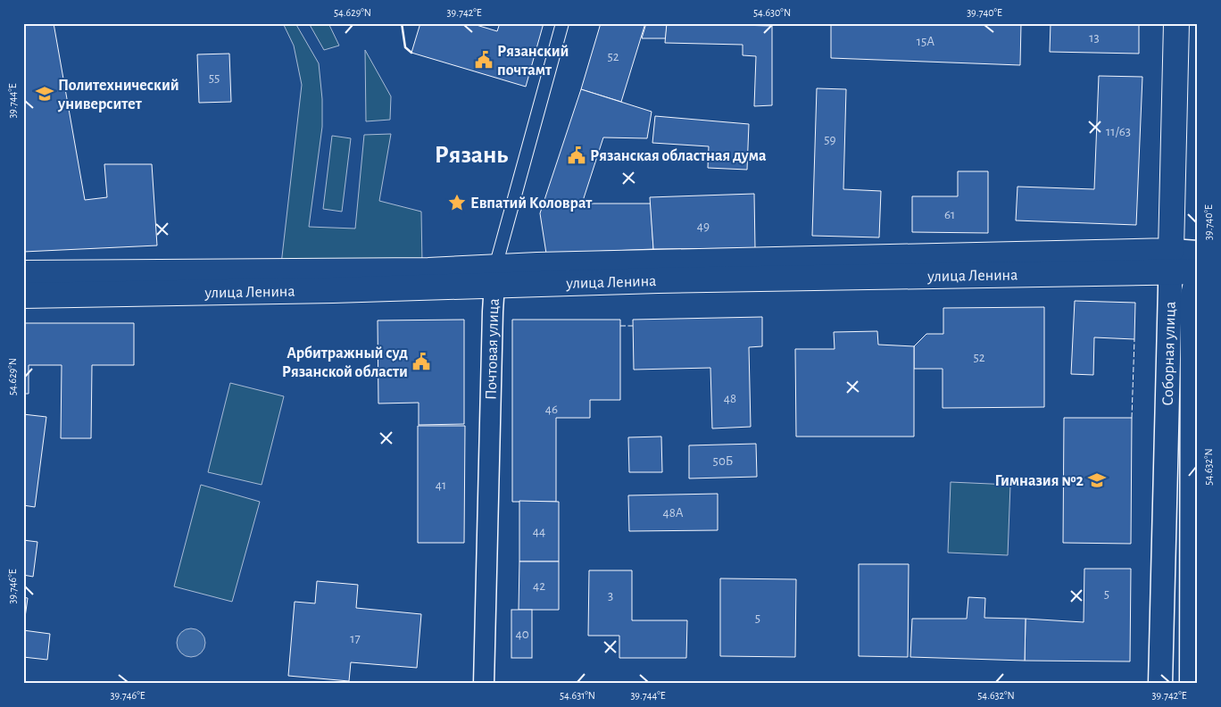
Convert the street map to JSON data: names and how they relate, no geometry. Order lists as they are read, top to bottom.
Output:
{
  "streets": {
    "main road": ["улица Ленина", "Соборная улица"],
    "street": ["Почтовая улица"]
  },
  "crossings": [
    ["улица Ленина", "Почтовая улица"],
    ["улица Ленина", "Соборная улица"]
  ],
  "districts": ["Рязань"],
  "places": {
    "public building": ["Рязанский почтамт", "Рязанская областная дума", "Арбитражный суд Рязанской области"],
    "school or university": ["Политехнический университет", "Гимназия №2"],
    "place": ["Евпатий Коловрат"]
  },
  "house_numbers": [
    "13",
    "15А",
    "52",
    "55",
    "11/63",
    "59",
    "61",
    "49",
    "52",
    "48",
    "46",
    "50Б",
    "41",
    "48А",
    "44",
    "42",
    "5",
    "3",
    "5",
    "40",
    "17"
  ],
  "coordinates": [
    "54.629°N",
    "39.742°E",
    "54.630°N",
    "39.740°E",
    "39.744°E",
    "54.632°N",
    "39.746°E",
    "54.631°N"
  ]
}
